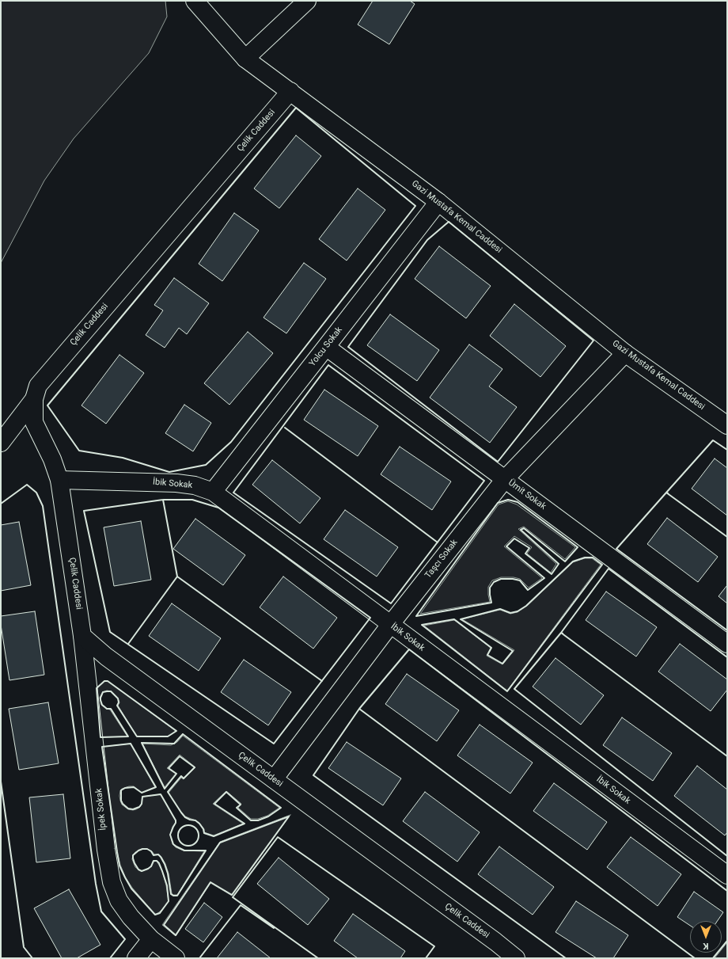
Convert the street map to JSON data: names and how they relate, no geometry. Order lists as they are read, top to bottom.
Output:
{
  "streets": {
    "street": [
      "Çelik Caddesi",
      "Gazi Mustafa Kemal Caddesi",
      "Yolcu Sokak",
      "İbik Sokak",
      "Ümit Sokak",
      "Taşcı Sokak",
      "İpek Sokak"
    ]
  },
  "crossings": [
    ["Çelik Caddesi", "Gazi Mustafa Kemal Caddesi"],
    ["Çelik Caddesi", "İbik Sokak"],
    ["Çelik Caddesi", "Taşcı Sokak"],
    ["Çelik Caddesi", "İpek Sokak"],
    ["Gazi Mustafa Kemal Caddesi", "Yolcu Sokak"],
    ["Gazi Mustafa Kemal Caddesi", "Taşcı Sokak"],
    ["Yolcu Sokak", "İbik Sokak"],
    ["Yolcu Sokak", "Ümit Sokak"],
    ["İbik Sokak", "Taşcı Sokak"],
    ["Ümit Sokak", "Taşcı Sokak"]
  ],
  "north": "bottom"
}
